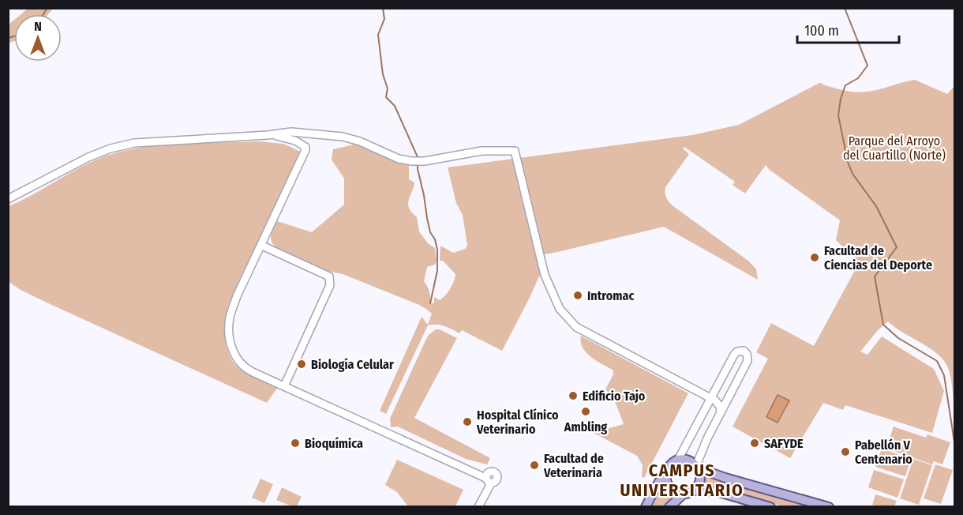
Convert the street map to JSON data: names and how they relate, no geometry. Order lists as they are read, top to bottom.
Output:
{
  "districts": ["CAMPUS UNIVERSITARIO"],
  "parks": ["Parque del Arroyo del Cuartillo (Norte)"],
  "places": [
    "Facultad de Ciencias del Deporte",
    "Intromac",
    "Biología Celular",
    "Edificio Tajo",
    "Ambling",
    "Hospital Clínico Veterinario",
    "Bioquímica",
    "SAFYDE",
    "Pabellón V Centenario",
    "Facultad de Veterinaria"
  ],
  "scale_bar": "100 m",
  "north": "top"
}
